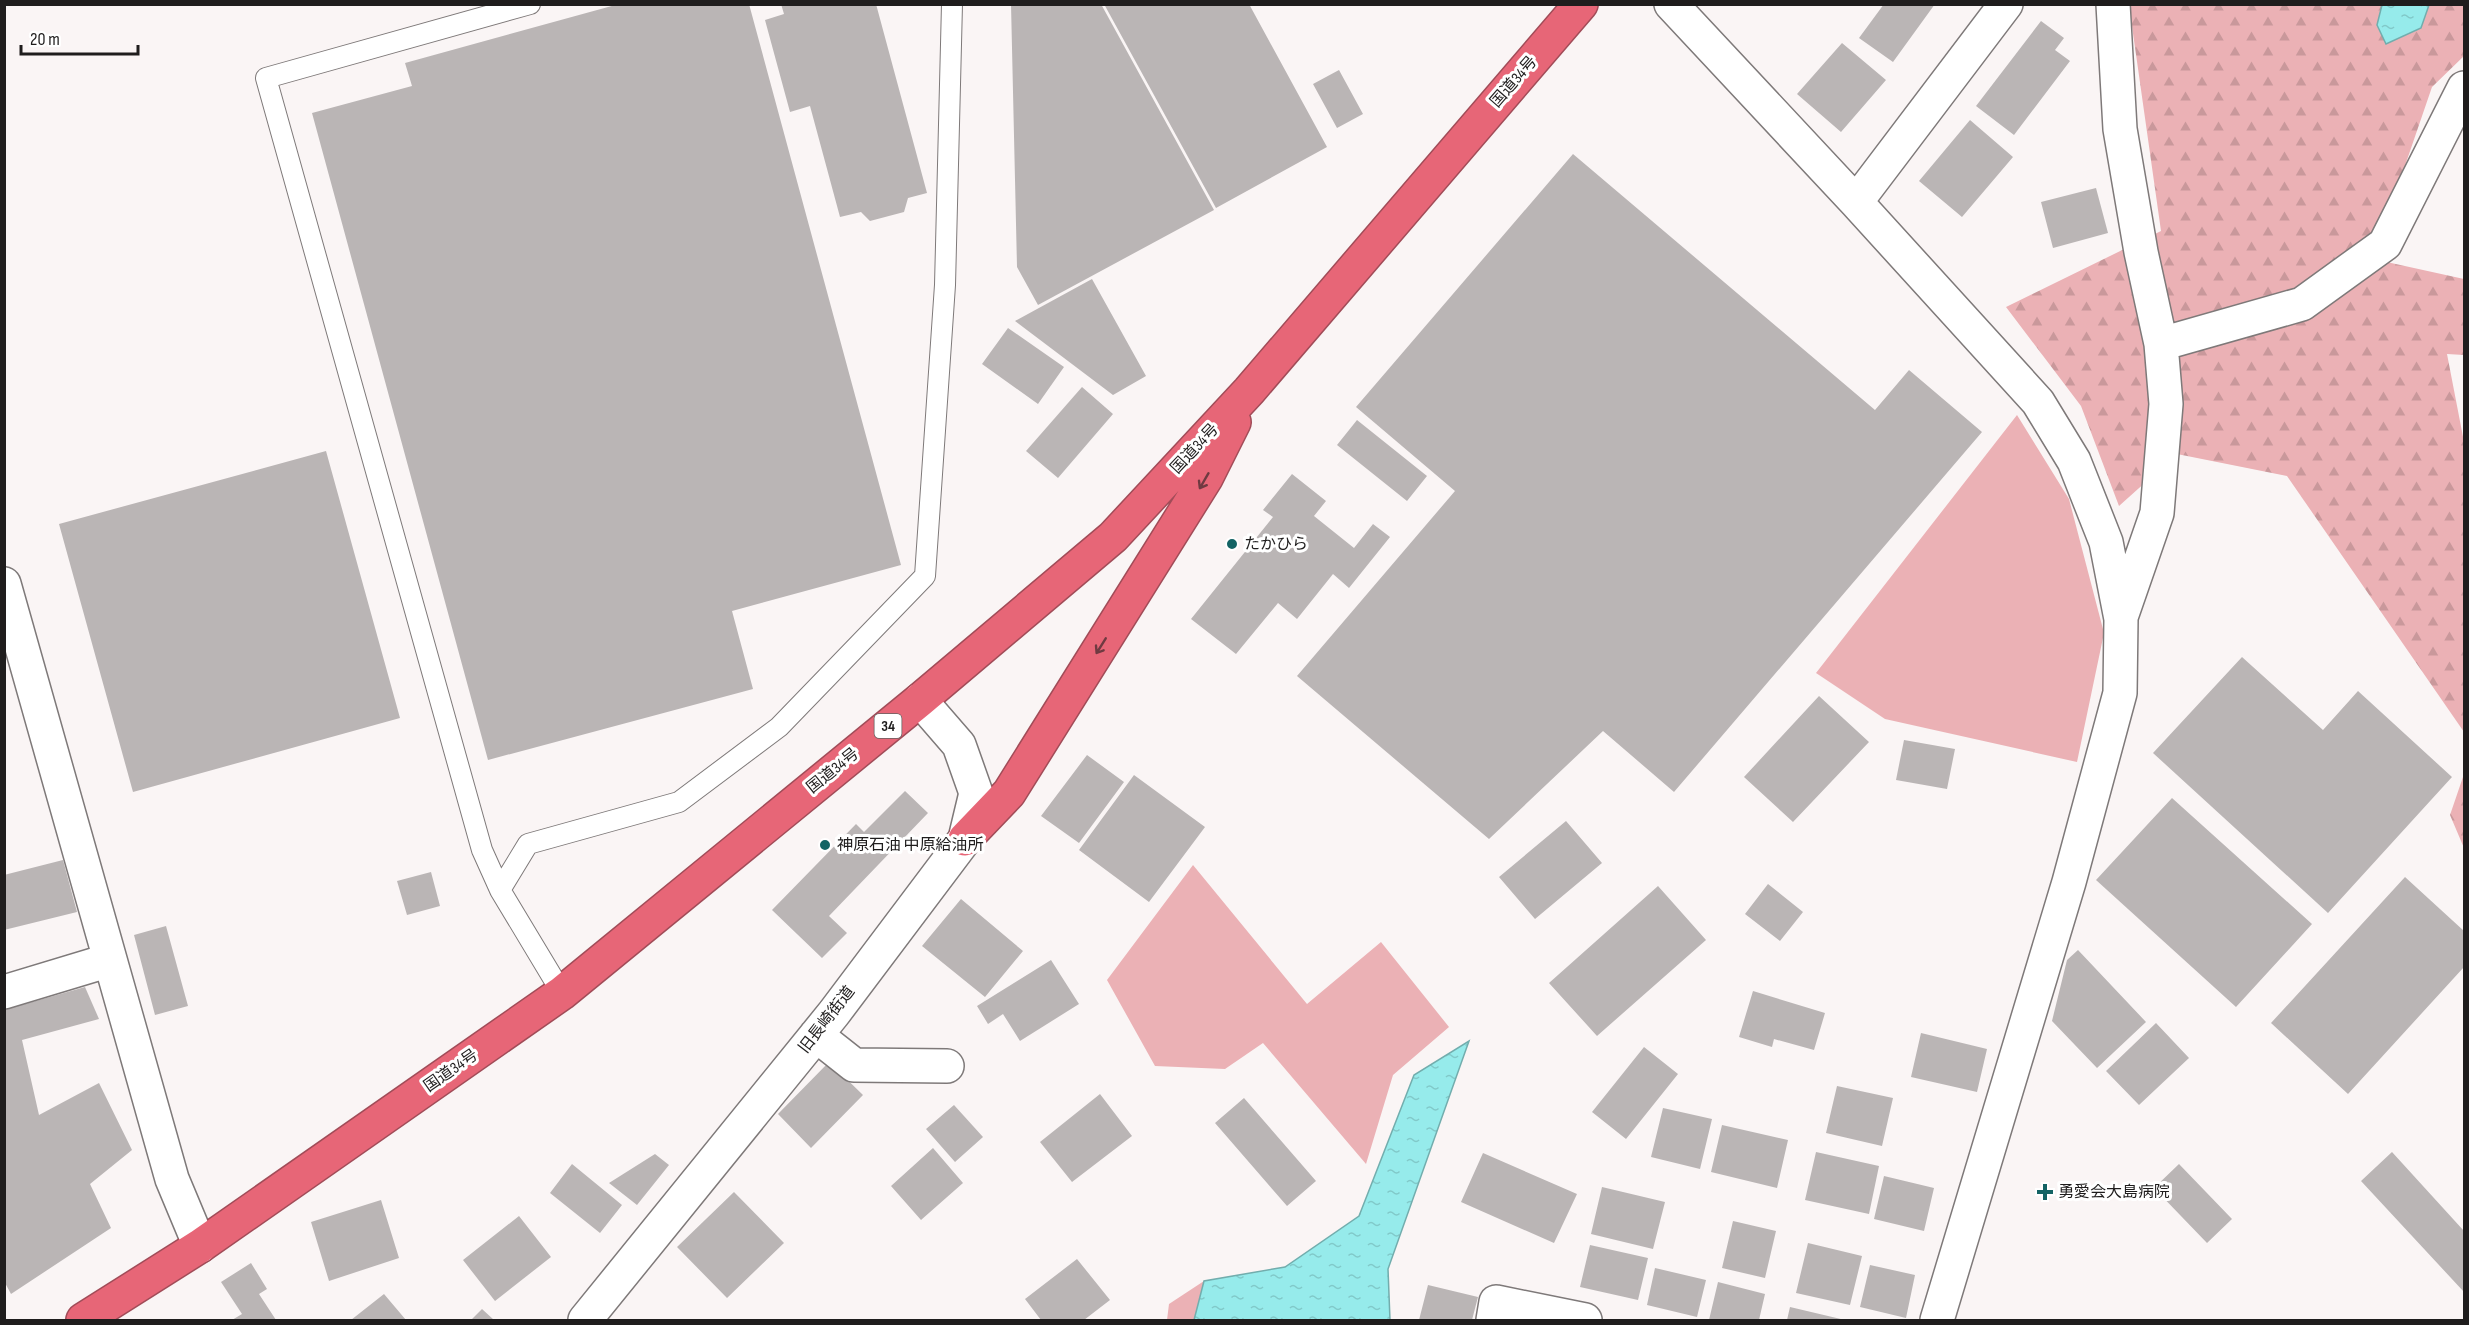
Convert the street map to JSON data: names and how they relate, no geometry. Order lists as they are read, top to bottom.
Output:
{
  "streets": {
    "highway": ["国道34号", "34"],
    "street": ["旧長崎街道"]
  },
  "crossings": [
    ["国道34号", "旧長崎街道"]
  ],
  "places": {
    "other": ["たかひら", "神原石油 中原給油所"],
    "health": ["勇愛会大島病院"]
  },
  "scale_bar": "20 m"
}
